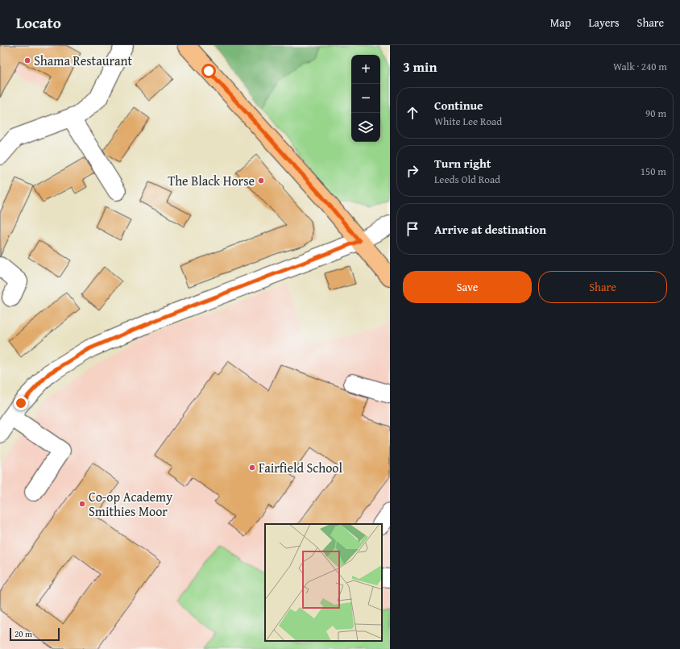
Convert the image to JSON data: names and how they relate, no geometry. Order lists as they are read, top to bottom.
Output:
{
  "places": [
    "Shama Restaurant",
    "The Black Horse",
    "Fairfield School",
    "Co-op Academy Smithies Moor"
  ],
  "scale_bar": "20 m",
  "page": {
    "header": "Locato",
    "nav": ["Map", "Layers", "Share"],
    "heading": ["3 min", "Walk · 240 m"],
    "map_buttons": ["+", "−"],
    "list": [
      ["Continue", "White Lee Road", "90 m"],
      ["Turn right", "Leeds Old Road", "150 m"],
      "Arrive at destination"
    ],
    "buttons": ["Save", "Share"],
    "scale": "20 m"
  }
}
